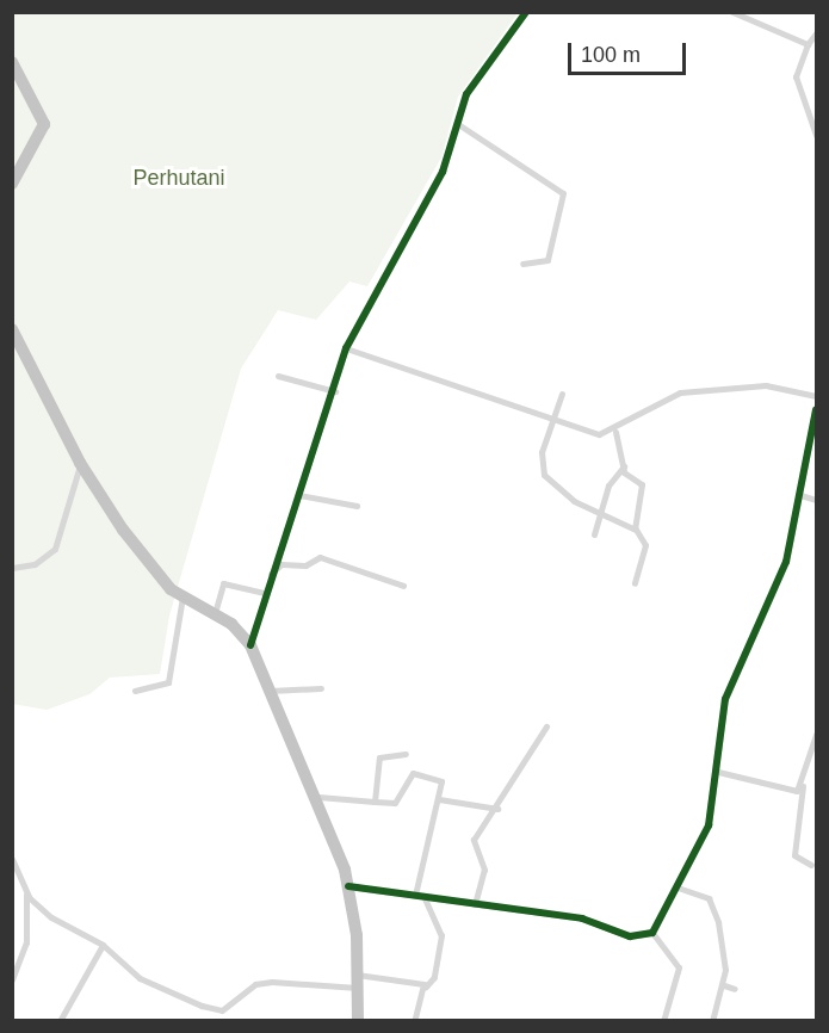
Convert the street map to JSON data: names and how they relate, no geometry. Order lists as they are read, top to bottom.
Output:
{
  "parks": ["Perhutani"],
  "scale_bar": "100 m"
}
